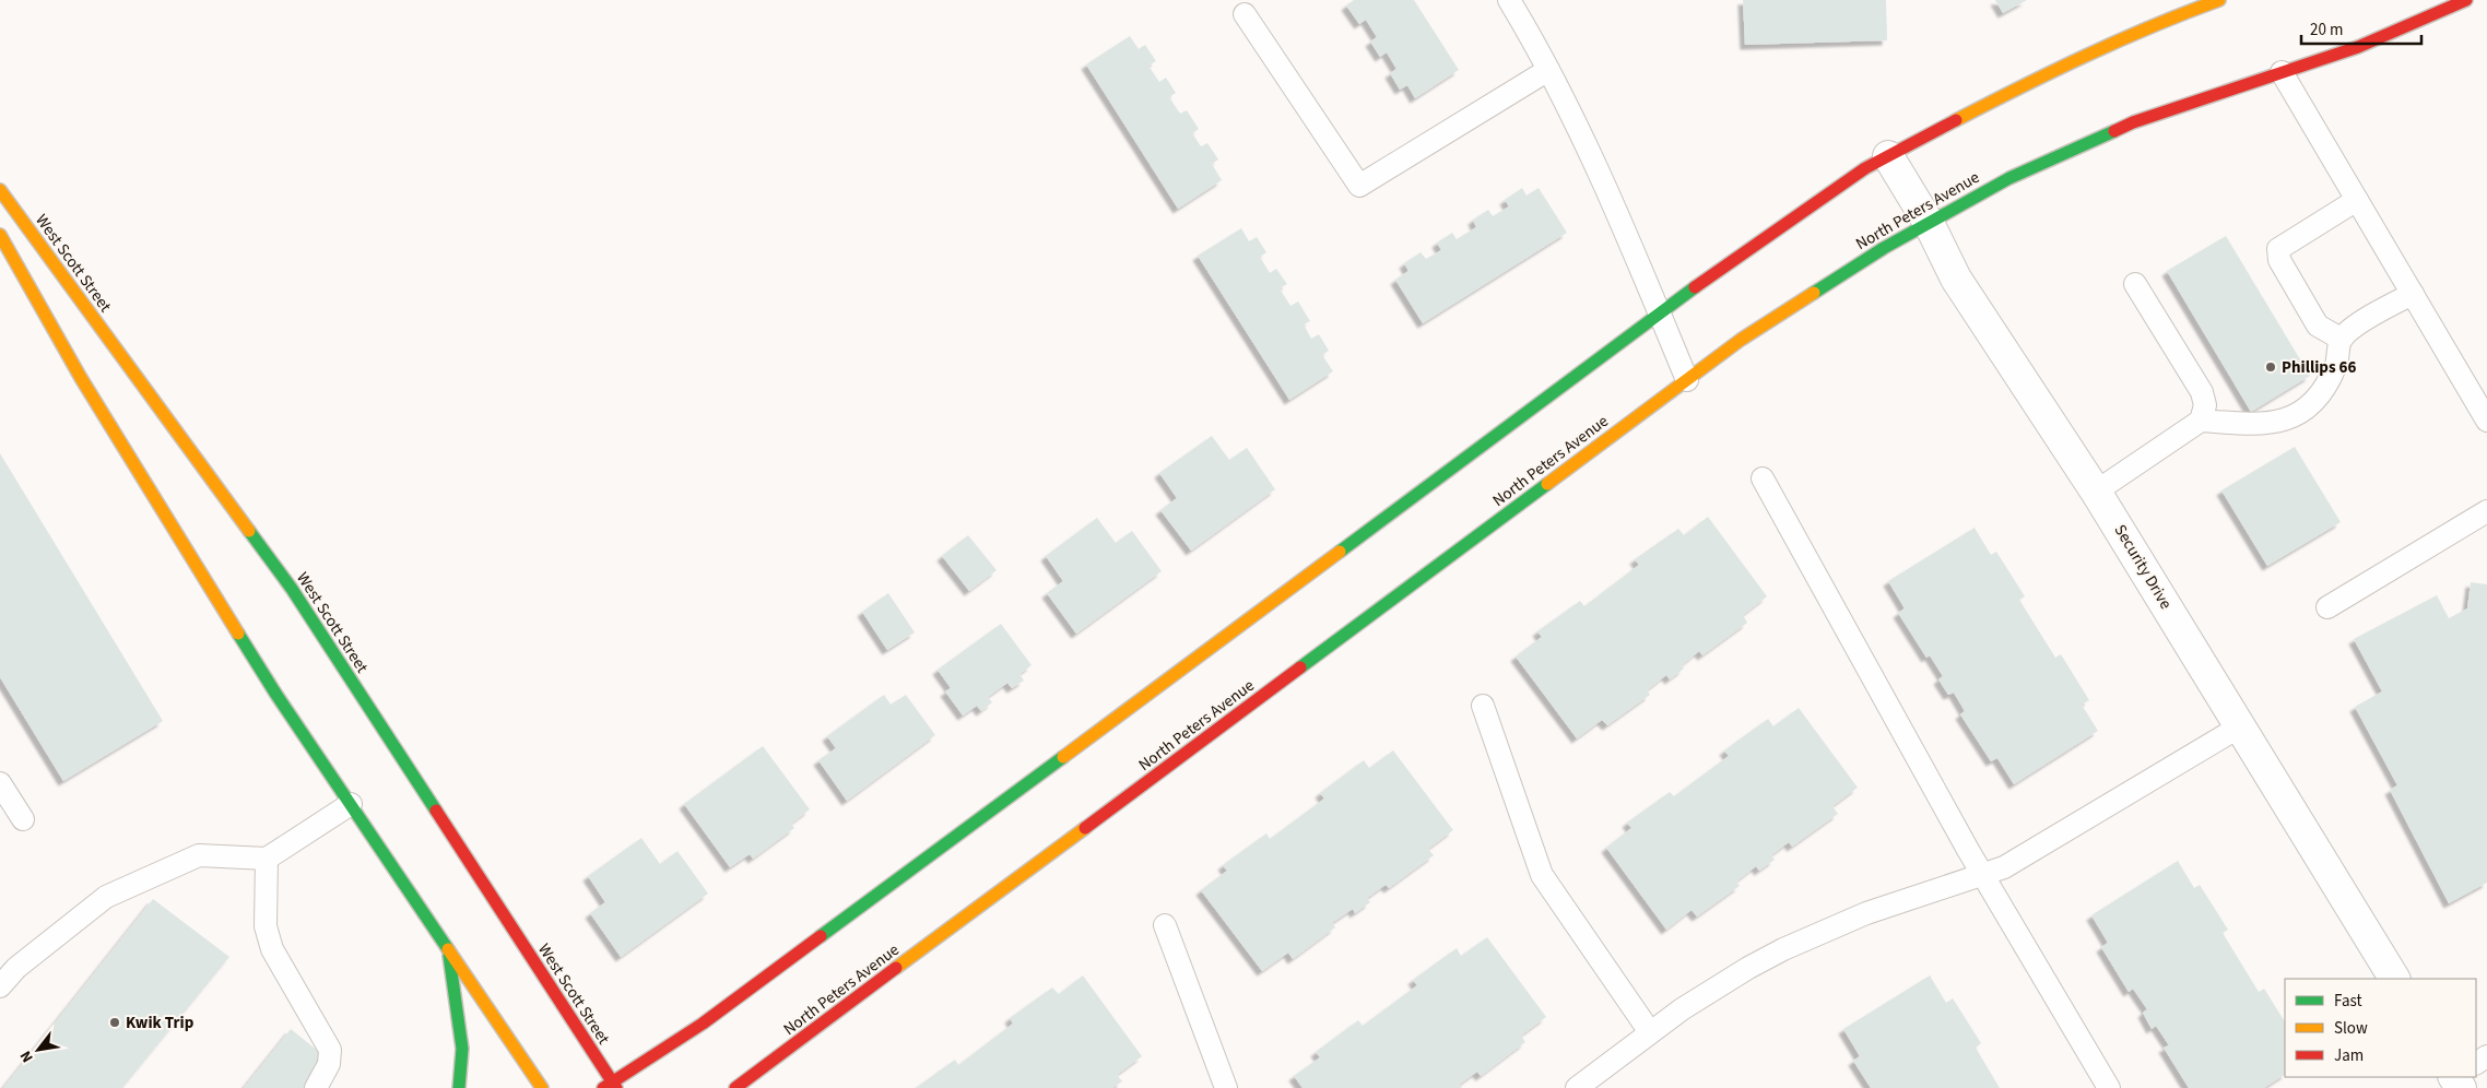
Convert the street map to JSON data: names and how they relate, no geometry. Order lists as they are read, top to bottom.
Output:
{
  "streets": {
    "main road": ["North Peters Avenue", "West Scott Street"],
    "street": ["Security Drive"]
  },
  "crossings": [
    ["North Peters Avenue", "Security Drive"]
  ],
  "places": ["Phillips 66", "Kwik Trip"],
  "legend": ["Fast", "Slow", "Jam"],
  "scale_bar": "20 m",
  "north": "bottom left"
}
